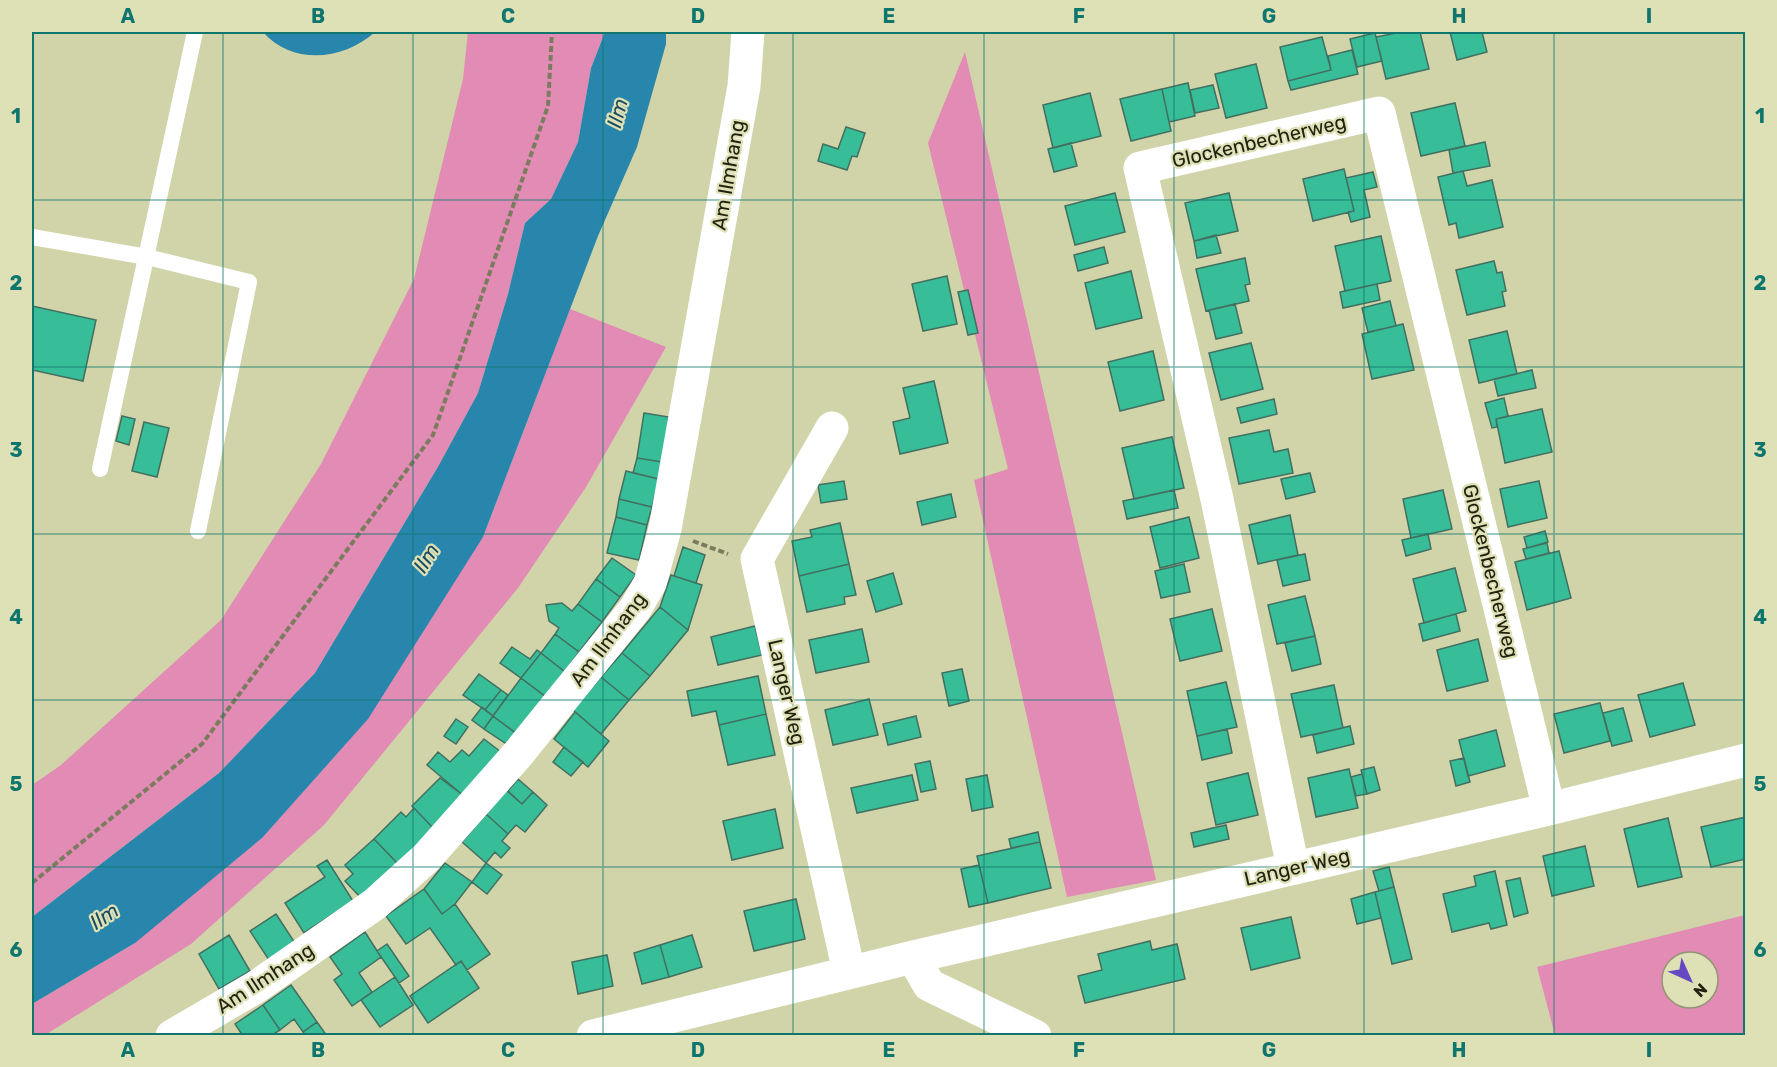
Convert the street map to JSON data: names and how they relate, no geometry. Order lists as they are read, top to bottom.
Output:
{
  "streets": {
    "street": ["Glockenbecherweg", "Am Ilmhang", "Langer Weg"]
  },
  "crossings": [
    ["Glockenbecherweg", "Langer Weg"]
  ],
  "water": ["Ilm"],
  "north": "bottom right",
  "grid": {
    "columns": [
      "A",
      "B",
      "C",
      "D",
      "E",
      "F",
      "G",
      "H",
      "I"
    ],
    "rows": [
      "1",
      "2",
      "3",
      "4",
      "5",
      "6"
    ]
  }
}
